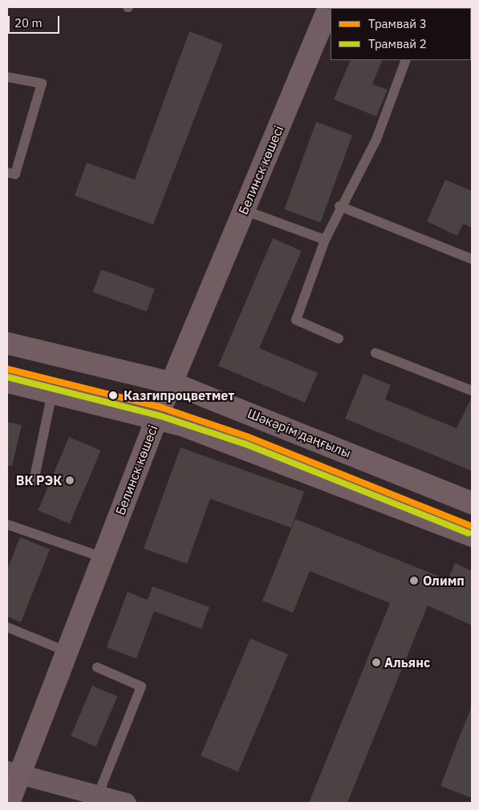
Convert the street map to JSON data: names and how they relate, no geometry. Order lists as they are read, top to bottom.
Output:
{
  "streets": {
    "main road": ["Белинск көшесі", "Шәкәрім даңғылы"]
  },
  "crossings": [
    ["Белинск көшесі", "Шәкәрім даңғылы"]
  ],
  "places": [
    "Казгипроцветмет",
    "ВК РЭК",
    "Олимп",
    "Альянс"
  ],
  "lines": ["tram line 3", "tram line 2"],
  "legend": ["Трамвай 3", "Трамвай 2"],
  "scale_bar": "20 m"
}
